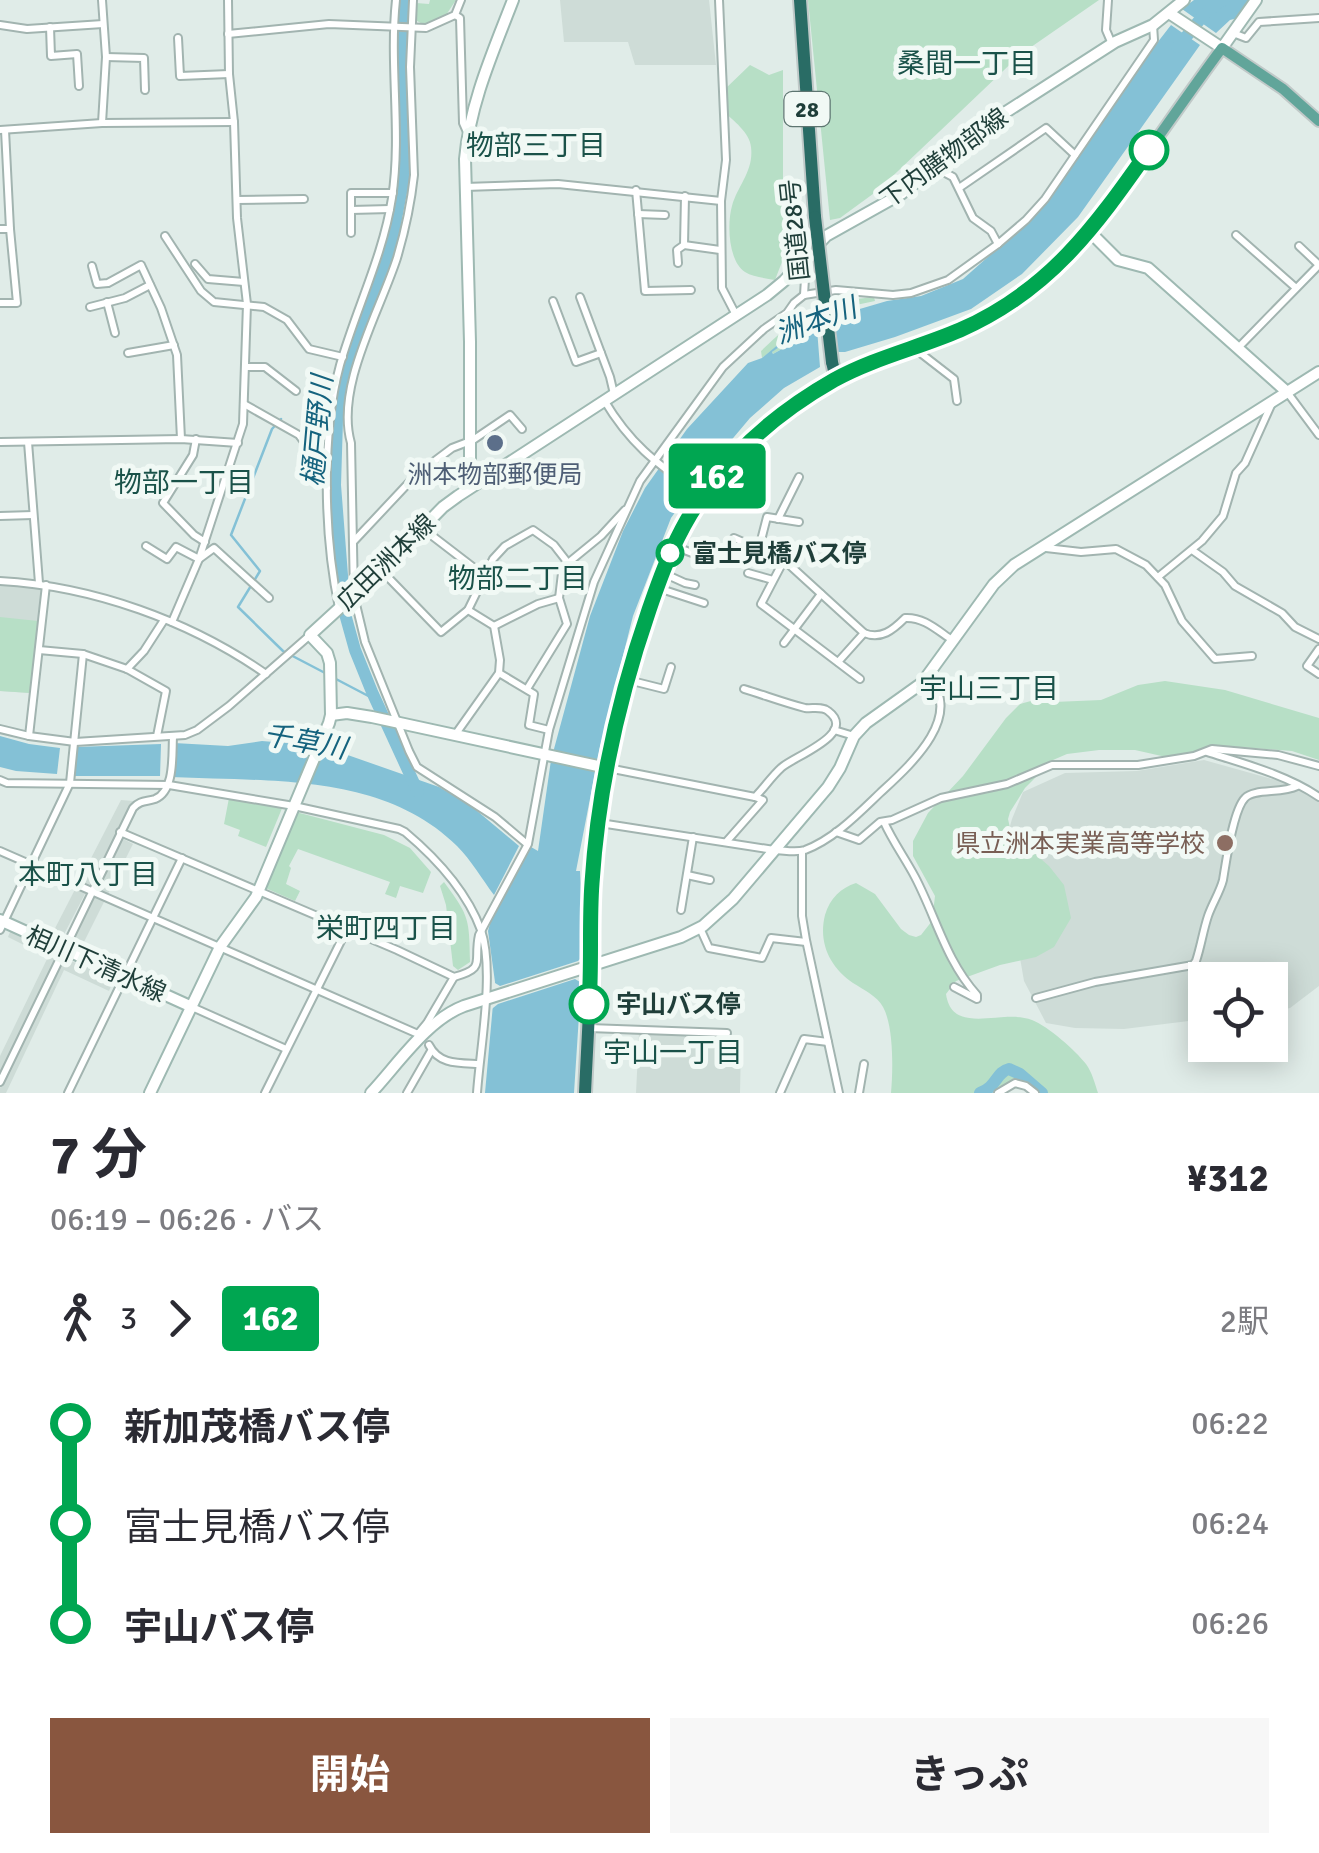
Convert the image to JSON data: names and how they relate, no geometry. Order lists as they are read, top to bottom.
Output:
{
  "streets": {
    "highway": ["28", "国道28号"],
    "main road": ["下内膳物部線", "広田洲本線", "相川下清水線"]
  },
  "crossings": [
    ["下内膳物部線", "広田洲本線"]
  ],
  "districts": [
    "桑間一丁目",
    "物部三丁目",
    "物部一丁目",
    "物部二丁目",
    "宇山三丁目",
    "本町八丁目",
    "栄町四丁目",
    "宇山一丁目"
  ],
  "water": ["洲本川", "樋戸野川", "千草川"],
  "places": [
    "洲本物部郵便局",
    "富士見橋バス停",
    "県立洲本実業高等学校",
    "宇山バス停"
  ],
  "lines": ["bus line 162"],
  "page": {
    "on_map": "162",
    "heading": ["7 分", "06:19 – 06:26 · バス", "¥312"],
    "legs": ["3", "162", "2駅"],
    "list": [
      {
        "name": "新加茂橋バス停",
        "value": "06:22"
      },
      {
        "name": "富士見橋バス停",
        "value": "06:24"
      },
      {
        "name": "宇山バス停",
        "value": "06:26"
      }
    ],
    "buttons": ["開始", "きっぷ"]
  }
}
